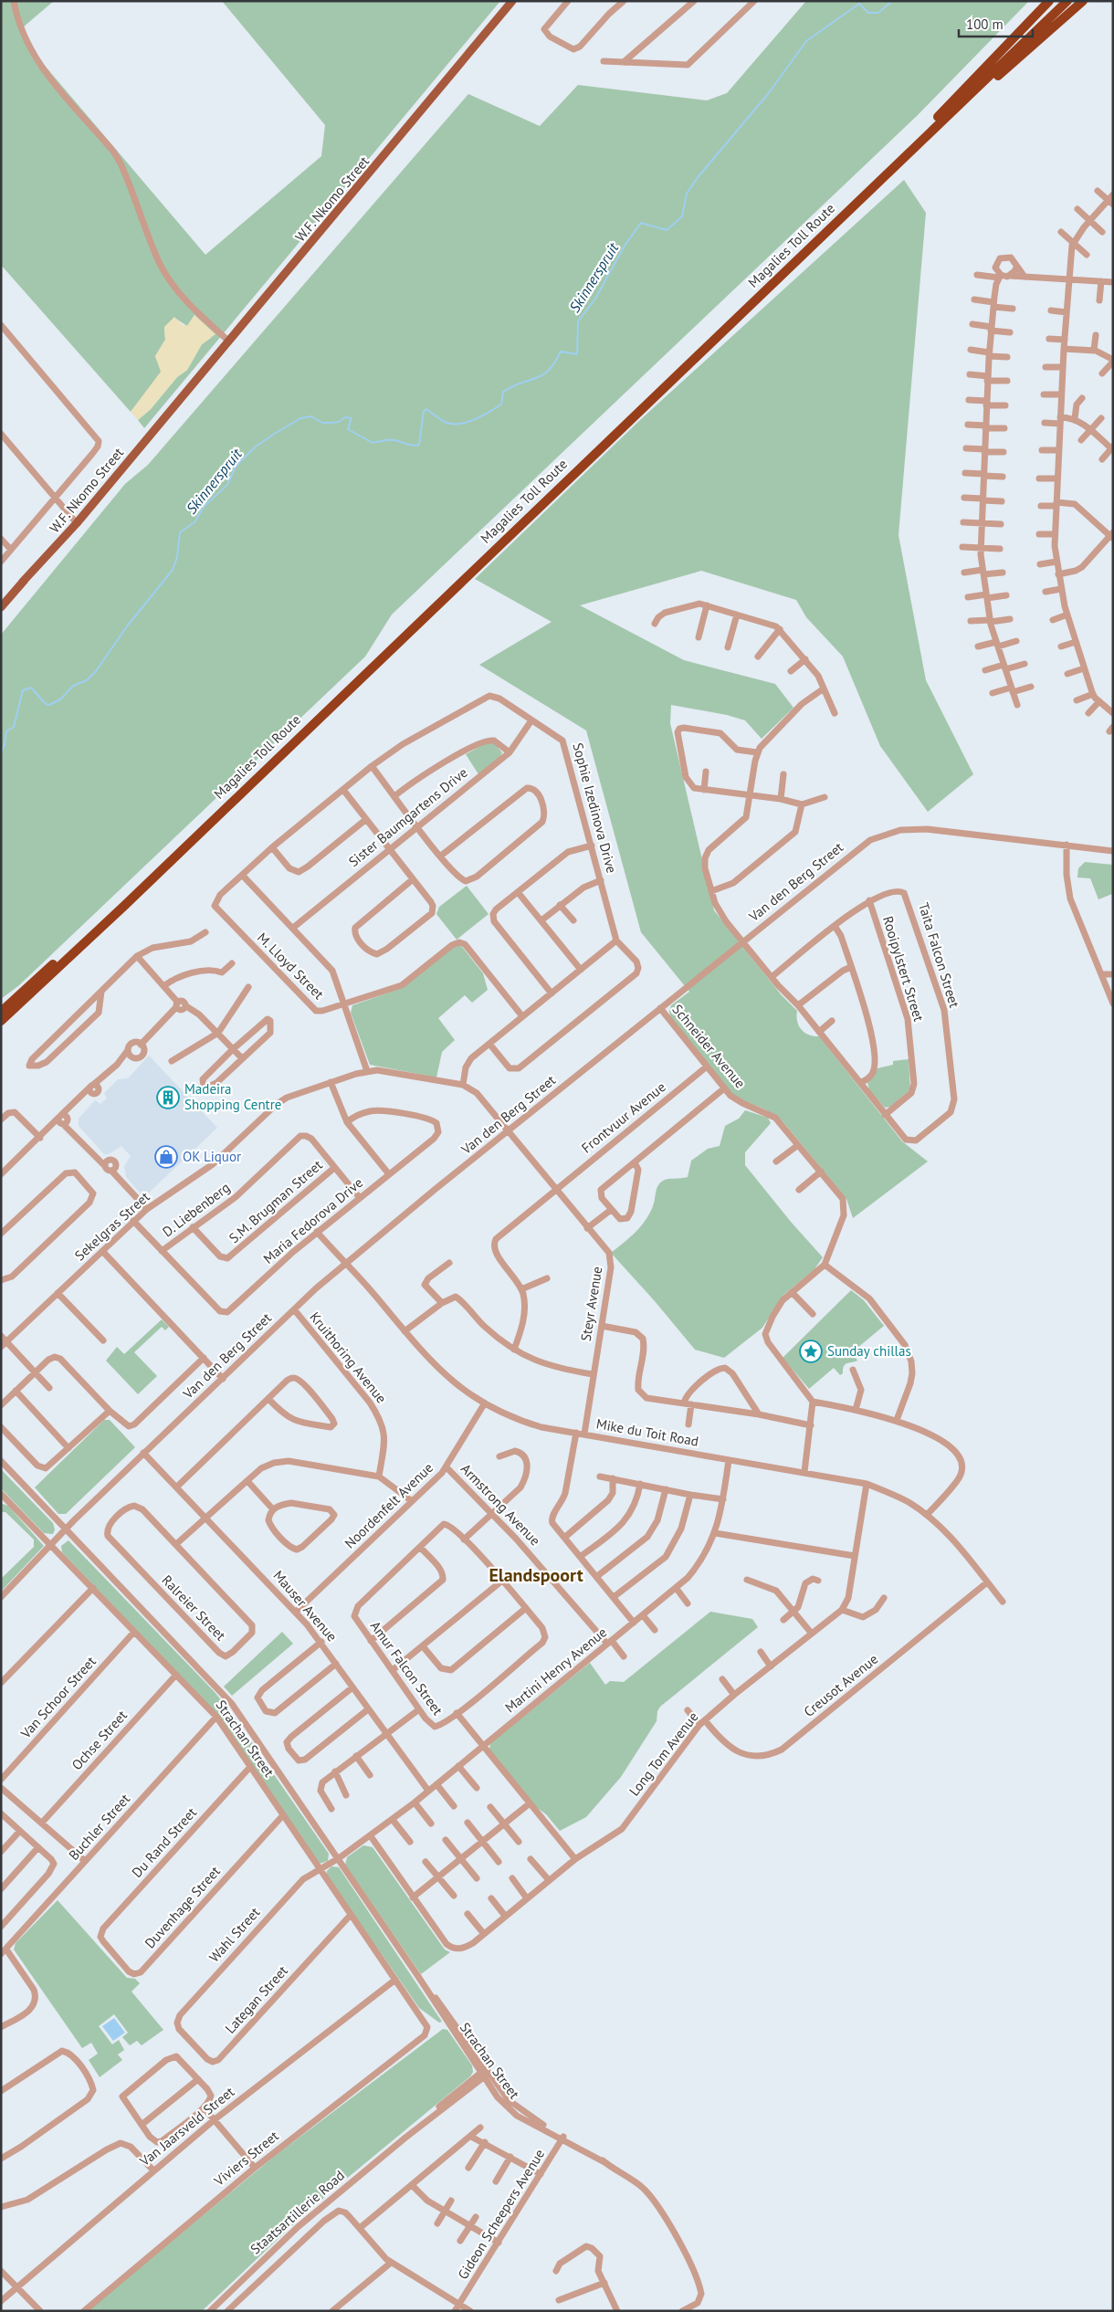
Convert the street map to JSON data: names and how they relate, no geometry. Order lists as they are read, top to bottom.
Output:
{
  "streets": {
    "highway": ["Magalies Toll Route"],
    "main road": ["W.F. Nkomo Street"],
    "street": [
      "Sophie Izedinova Drive",
      "Sister Baumgartens Drive",
      "Van den Berg Street",
      "Taita Falcon Street",
      "M. Lloyd Street",
      "Rooipylstert Street",
      "Schneider Avenue",
      "Frontvuur Avenue",
      "S.M. Brugman Street",
      "D. Liebenberg",
      "Maria Fedorova Drive",
      "Sekelgras Street",
      "Steyr Avenue",
      "Kruithoring Avenue",
      "Mike du Toit Road",
      "Armstrong Avenue",
      "Noordenfelt Avenue",
      "Mauser Avenue",
      "Ralreier Street",
      "Amur Falcon Street",
      "Martini Henry Avenue",
      "Creusot Avenue",
      "Van Schoor Street",
      "Strachan Street",
      "Ochse Street",
      "Long Tom Avenue",
      "Buchler Street",
      "Du Rand Street",
      "Duvenhage Street",
      "Wahl Street",
      "Lategan Street",
      "Van Jaarsveld Street",
      "Viviers Street",
      "Staatsartillerie Road",
      "Gideon Scheepers Avenue"
    ]
  },
  "crossings": [
    ["Sophie Izedinova Drive", "Sister Baumgartens Drive"],
    ["Sophie Izedinova Drive", "M. Lloyd Street"],
    ["Van den Berg Street", "Taita Falcon Street"],
    ["Van den Berg Street", "Schneider Avenue"],
    ["Van den Berg Street", "Sekelgras Street"],
    ["Van den Berg Street", "Steyr Avenue"],
    ["Van den Berg Street", "Kruithoring Avenue"],
    ["Van den Berg Street", "Mike du Toit Road"],
    ["Van den Berg Street", "Mauser Avenue"],
    ["Van den Berg Street", "Strachan Street"],
    ["Taita Falcon Street", "Rooipylstert Street"],
    ["Schneider Avenue", "Frontvuur Avenue"],
    ["Frontvuur Avenue", "Steyr Avenue"],
    ["S.M. Brugman Street", "D. Liebenberg"],
    ["D. Liebenberg", "Maria Fedorova Drive"],
    ["Maria Fedorova Drive", "Sekelgras Street"],
    ["Maria Fedorova Drive", "Mike du Toit Road"],
    ["Sekelgras Street", "Steyr Avenue"],
    ["Steyr Avenue", "Mike du Toit Road"],
    ["Mike du Toit Road", "Noordenfelt Avenue"],
    ["Mike du Toit Road", "Martini Henry Avenue"],
    ["Mike du Toit Road", "Creusot Avenue"],
    ["Armstrong Avenue", "Noordenfelt Avenue"],
    ["Armstrong Avenue", "Martini Henry Avenue"],
    ["Noordenfelt Avenue", "Mauser Avenue"],
    ["Mauser Avenue", "Martini Henry Avenue"],
    ["Martini Henry Avenue", "Strachan Street"],
    ["Martini Henry Avenue", "Wahl Street"],
    ["Creusot Avenue", "Long Tom Avenue"],
    ["Van Schoor Street", "Strachan Street"],
    ["Strachan Street", "Ochse Street"],
    ["Strachan Street", "Buchler Street"],
    ["Strachan Street", "Du Rand Street"],
    ["Strachan Street", "Duvenhage Street"],
    ["Strachan Street", "Wahl Street"],
    ["Strachan Street", "Lategan Street"],
    ["Strachan Street", "Van Jaarsveld Street"],
    ["Strachan Street", "Viviers Street"],
    ["Strachan Street", "Staatsartillerie Road"],
    ["Strachan Street", "Gideon Scheepers Avenue"],
    ["Du Rand Street", "Duvenhage Street"],
    ["Wahl Street", "Lategan Street"]
  ],
  "districts": ["Elandspoort"],
  "water": ["Skinnerspruit"],
  "places": {
    "building": ["Madeira Shopping Centre"],
    "shop": ["OK Liquor"],
    "place": ["Sunday chillas"]
  },
  "scale_bar": "100 m"
}
